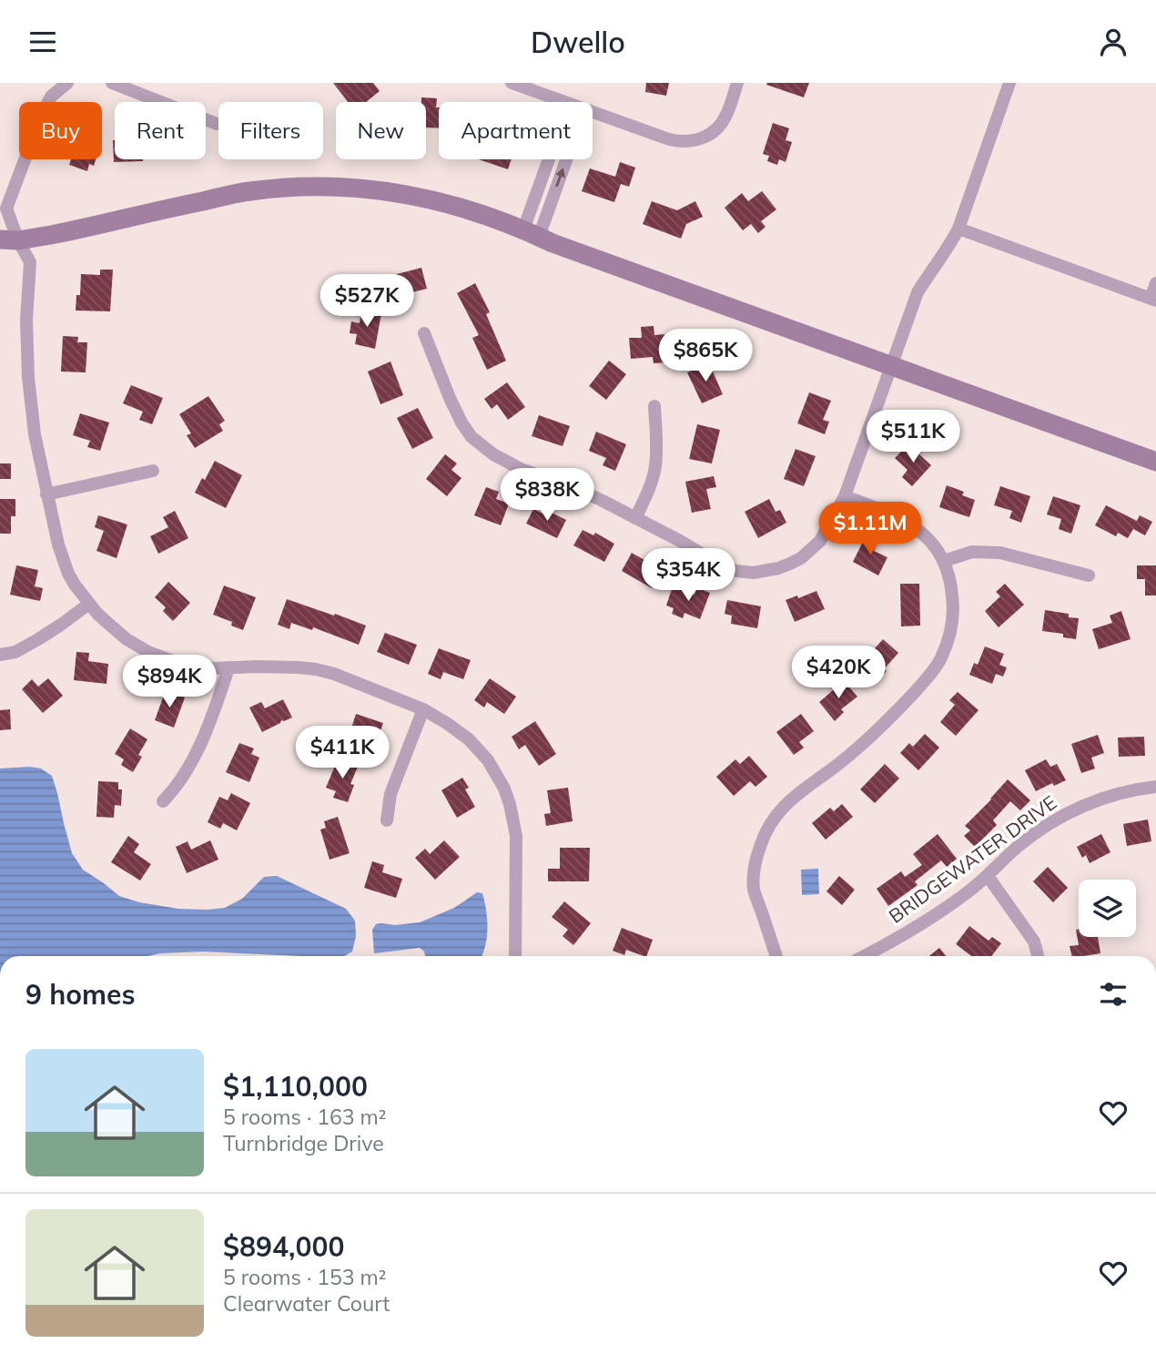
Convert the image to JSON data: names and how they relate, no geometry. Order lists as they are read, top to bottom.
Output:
{
  "streets": {
    "street": ["BRIDGEWATER DRIVE"]
  },
  "page": {
    "header": "Dwello",
    "chip": [
      "Buy",
      "Rent",
      "Filters",
      "New",
      "Apartment"
    ],
    "price": [
      "$527K",
      "$865K",
      "$511K",
      "$838K",
      "$1.11M",
      "$354K",
      "$420K",
      "$894K",
      "$411K"
    ],
    "heading": "9 homes",
    "list": [
      {
        "name": "$1,110,000",
        "note": "5 rooms · 163 m² · Turnbridge Drive"
      },
      {
        "name": "$894,000",
        "note": "5 rooms · 153 m² · Clearwater Court"
      }
    ]
  }
}
